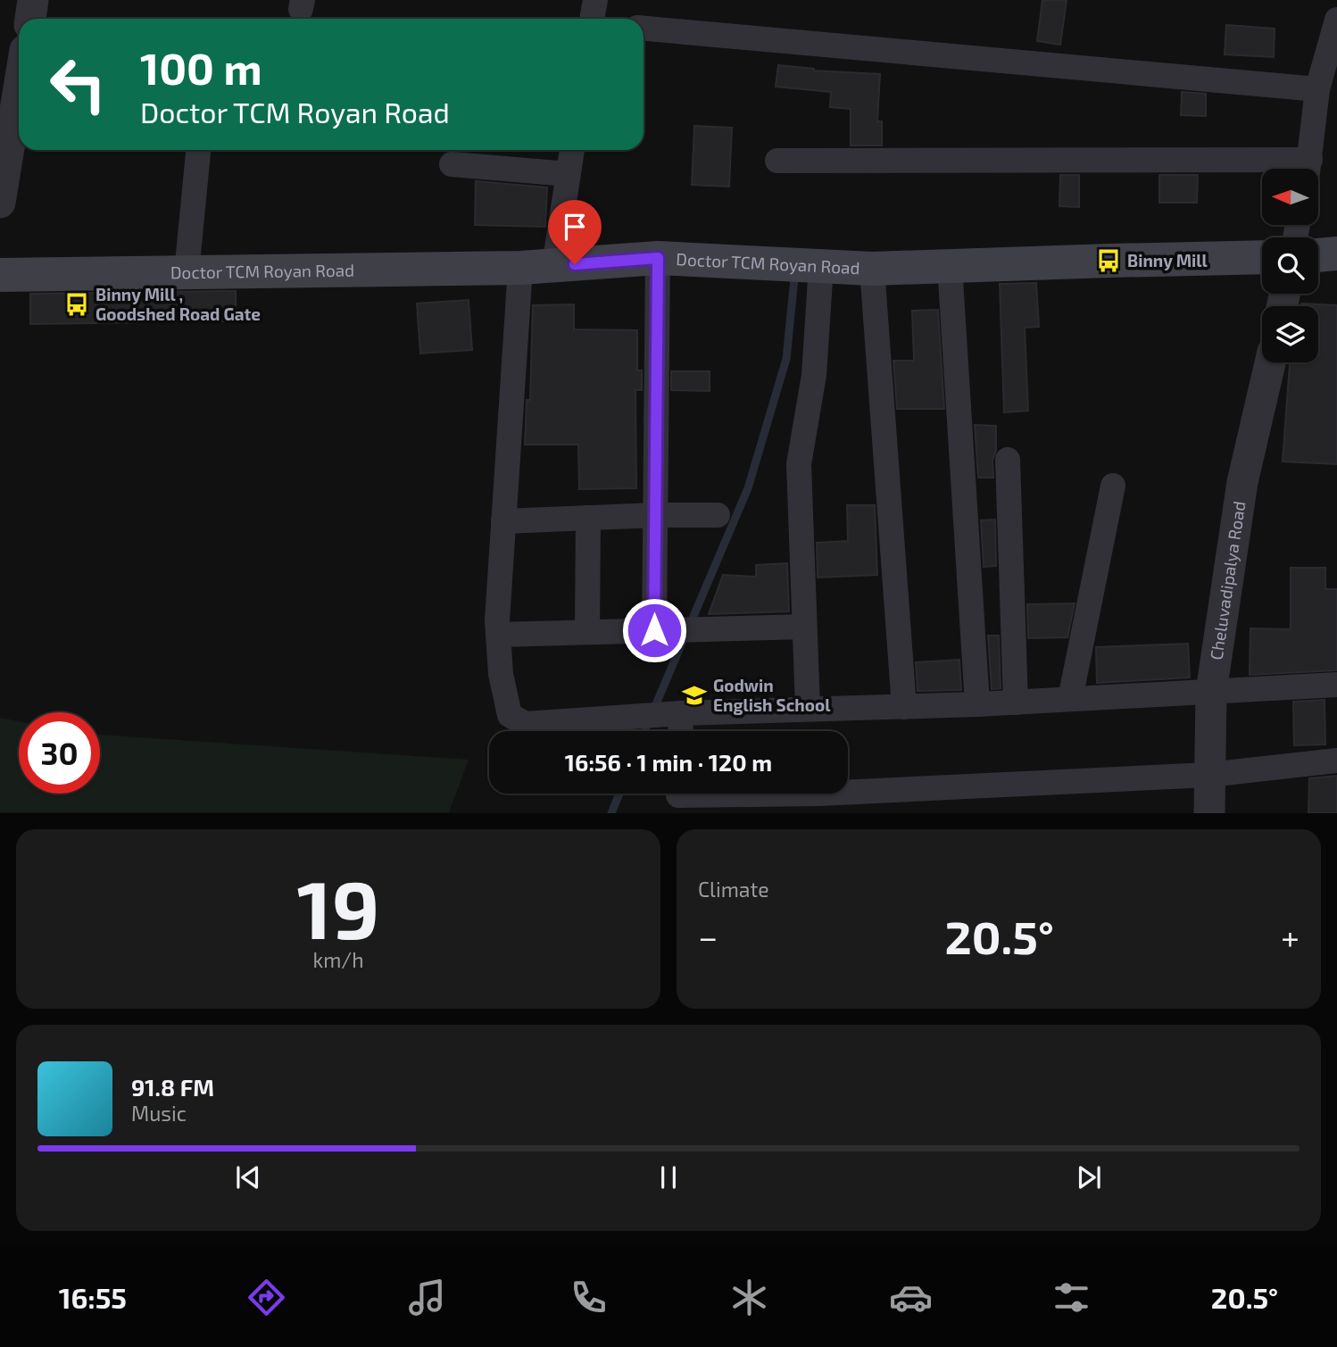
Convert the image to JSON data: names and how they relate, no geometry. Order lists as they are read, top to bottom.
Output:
{
  "streets": {
    "main road": ["Doctor TCM Royan Road"],
    "street": ["Cheluvadipalya Road"]
  },
  "places": {
    "bus stop": ["Binny Mill", "Binny Mill , Goodshed Road Gate"],
    "school or university": ["Godwin English School"]
  },
  "north": "left",
  "page": {
    "turn": ["100 m", "Doctor TCM Royan Road"],
    "limit": "30",
    "trip": "16:56 · 1 min · 120 m",
    "tile": [
      ["19", "km/h"],
      "Climate"
    ],
    "heat": ["−", "20.5°", "+"],
    "song": ["91.8 FM", "Music"],
    "tabs": ["16:55", "20.5°"]
  }
}
